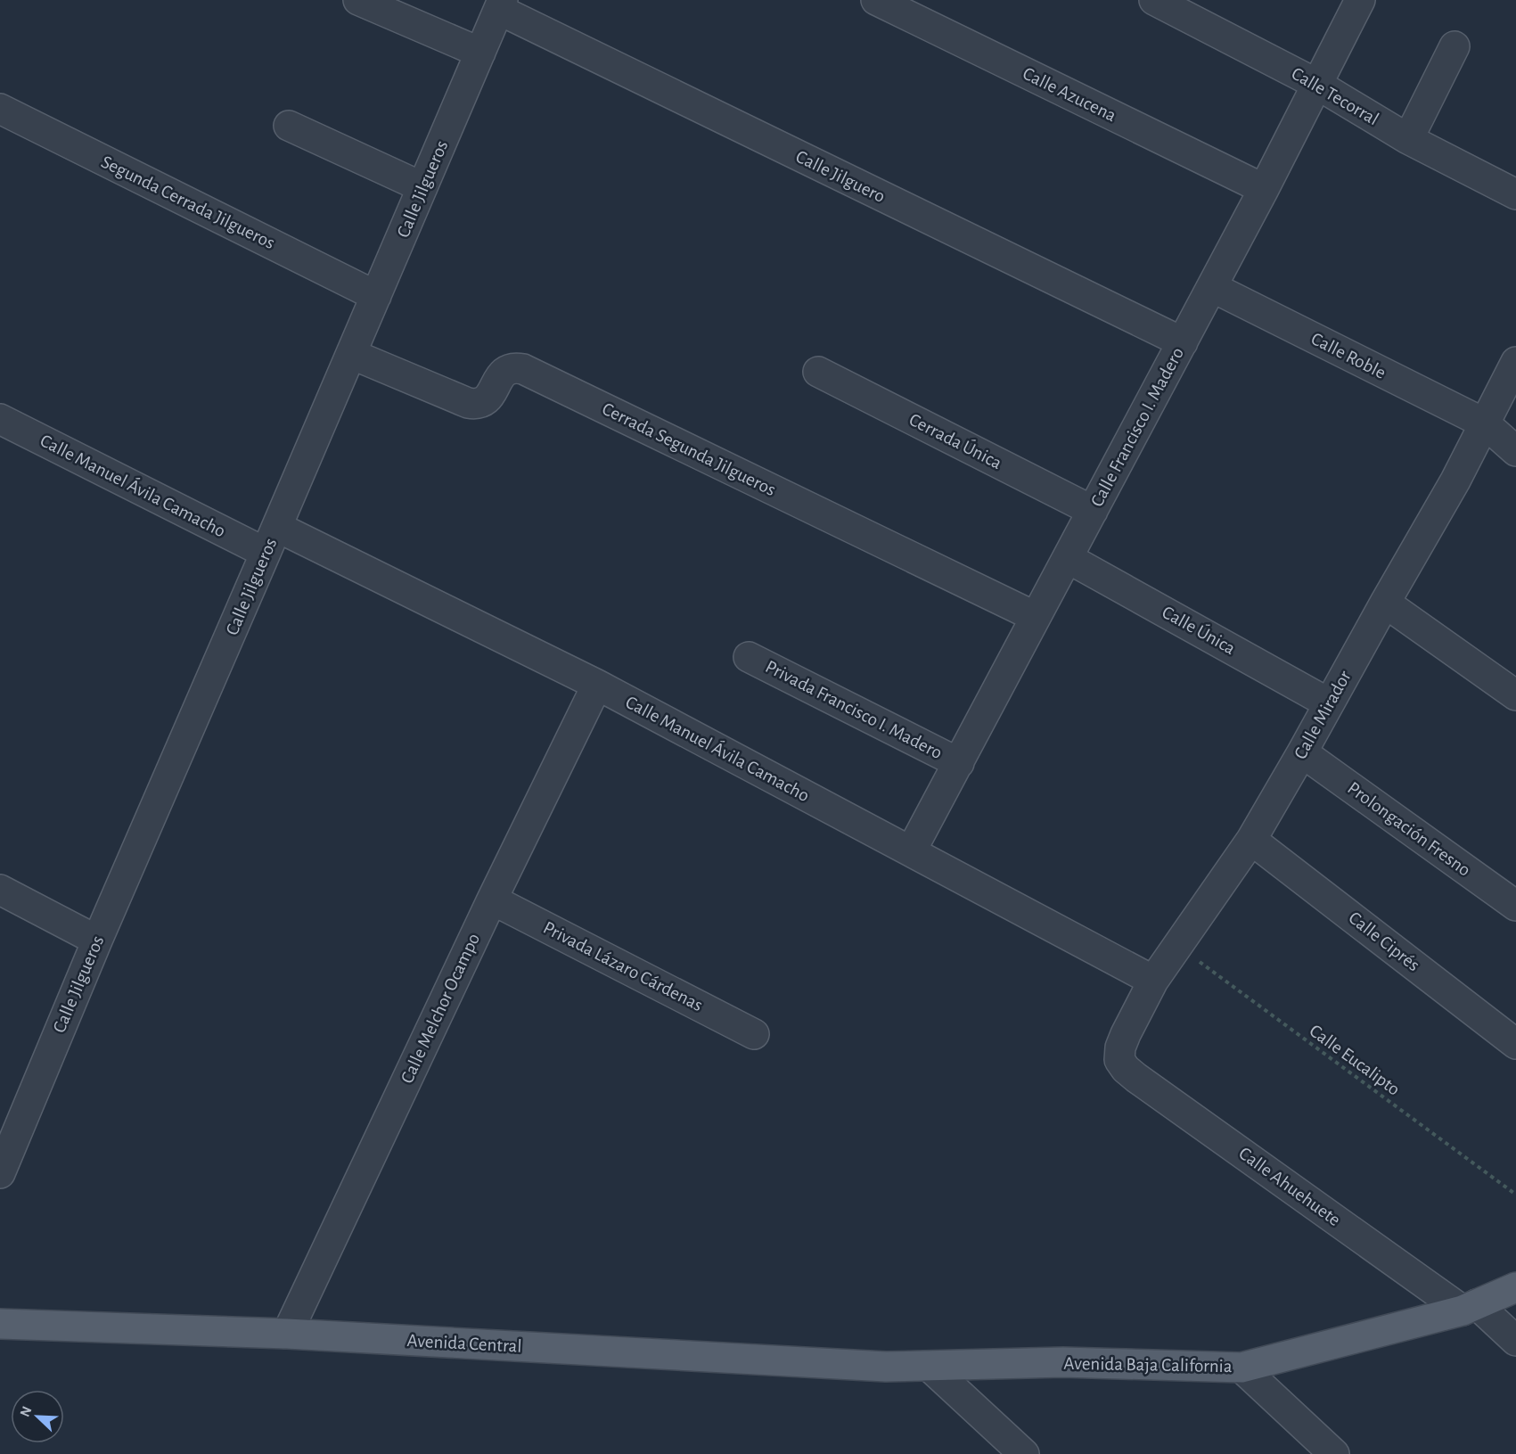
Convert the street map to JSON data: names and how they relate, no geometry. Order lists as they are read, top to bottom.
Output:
{
  "streets": {
    "main road": ["Avenida Central", "Avenida Baja California"],
    "street": [
      "Calle Azucena",
      "Calle Tecorral",
      "Calle Jilguero",
      "Calle Jilgueros",
      "Segunda Cerrada Jilgueros",
      "Calle Roble",
      "Calle Francisco I. Madero",
      "Cerrada Única",
      "Cerrada Segunda Jilgueros",
      "Calle Manuel Ávila Camacho",
      "Calle Única",
      "Privada Francisco I. Madero",
      "Calle Mirador",
      "Prolongación Fresno",
      "Calle Ciprés",
      "Privada Lázaro Cárdenas",
      "Calle Melchor Ocampo",
      "Calle Ahuehuete"
    ],
    "path": ["Calle Eucalipto"]
  },
  "crossings": [
    ["Calle Azucena", "Calle Francisco I. Madero"],
    ["Calle Tecorral", "Calle Francisco I. Madero"],
    ["Calle Jilguero", "Calle Jilgueros"],
    ["Calle Jilguero", "Calle Francisco I. Madero"],
    ["Calle Jilgueros", "Segunda Cerrada Jilgueros"],
    ["Calle Jilgueros", "Cerrada Segunda Jilgueros"],
    ["Calle Jilgueros", "Calle Manuel Ávila Camacho"],
    ["Calle Roble", "Calle Francisco I. Madero"],
    ["Calle Roble", "Calle Mirador"],
    ["Calle Francisco I. Madero", "Cerrada Única"],
    ["Calle Francisco I. Madero", "Cerrada Segunda Jilgueros"],
    ["Calle Francisco I. Madero", "Calle Manuel Ávila Camacho"],
    ["Calle Francisco I. Madero", "Calle Única"],
    ["Calle Francisco I. Madero", "Privada Francisco I. Madero"],
    ["Calle Manuel Ávila Camacho", "Calle Mirador"],
    ["Calle Manuel Ávila Camacho", "Calle Melchor Ocampo"],
    ["Calle Única", "Calle Mirador"],
    ["Calle Mirador", "Prolongación Fresno"],
    ["Calle Mirador", "Calle Ciprés"],
    ["Calle Mirador", "Calle Eucalipto"],
    ["Calle Mirador", "Calle Ahuehuete"],
    ["Privada Lázaro Cárdenas", "Calle Melchor Ocampo"],
    ["Calle Melchor Ocampo", "Avenida Central"],
    ["Calle Ahuehuete", "Avenida Baja California"],
    ["Avenida Central", "Avenida Baja California"]
  ],
  "north": "top left"
}
